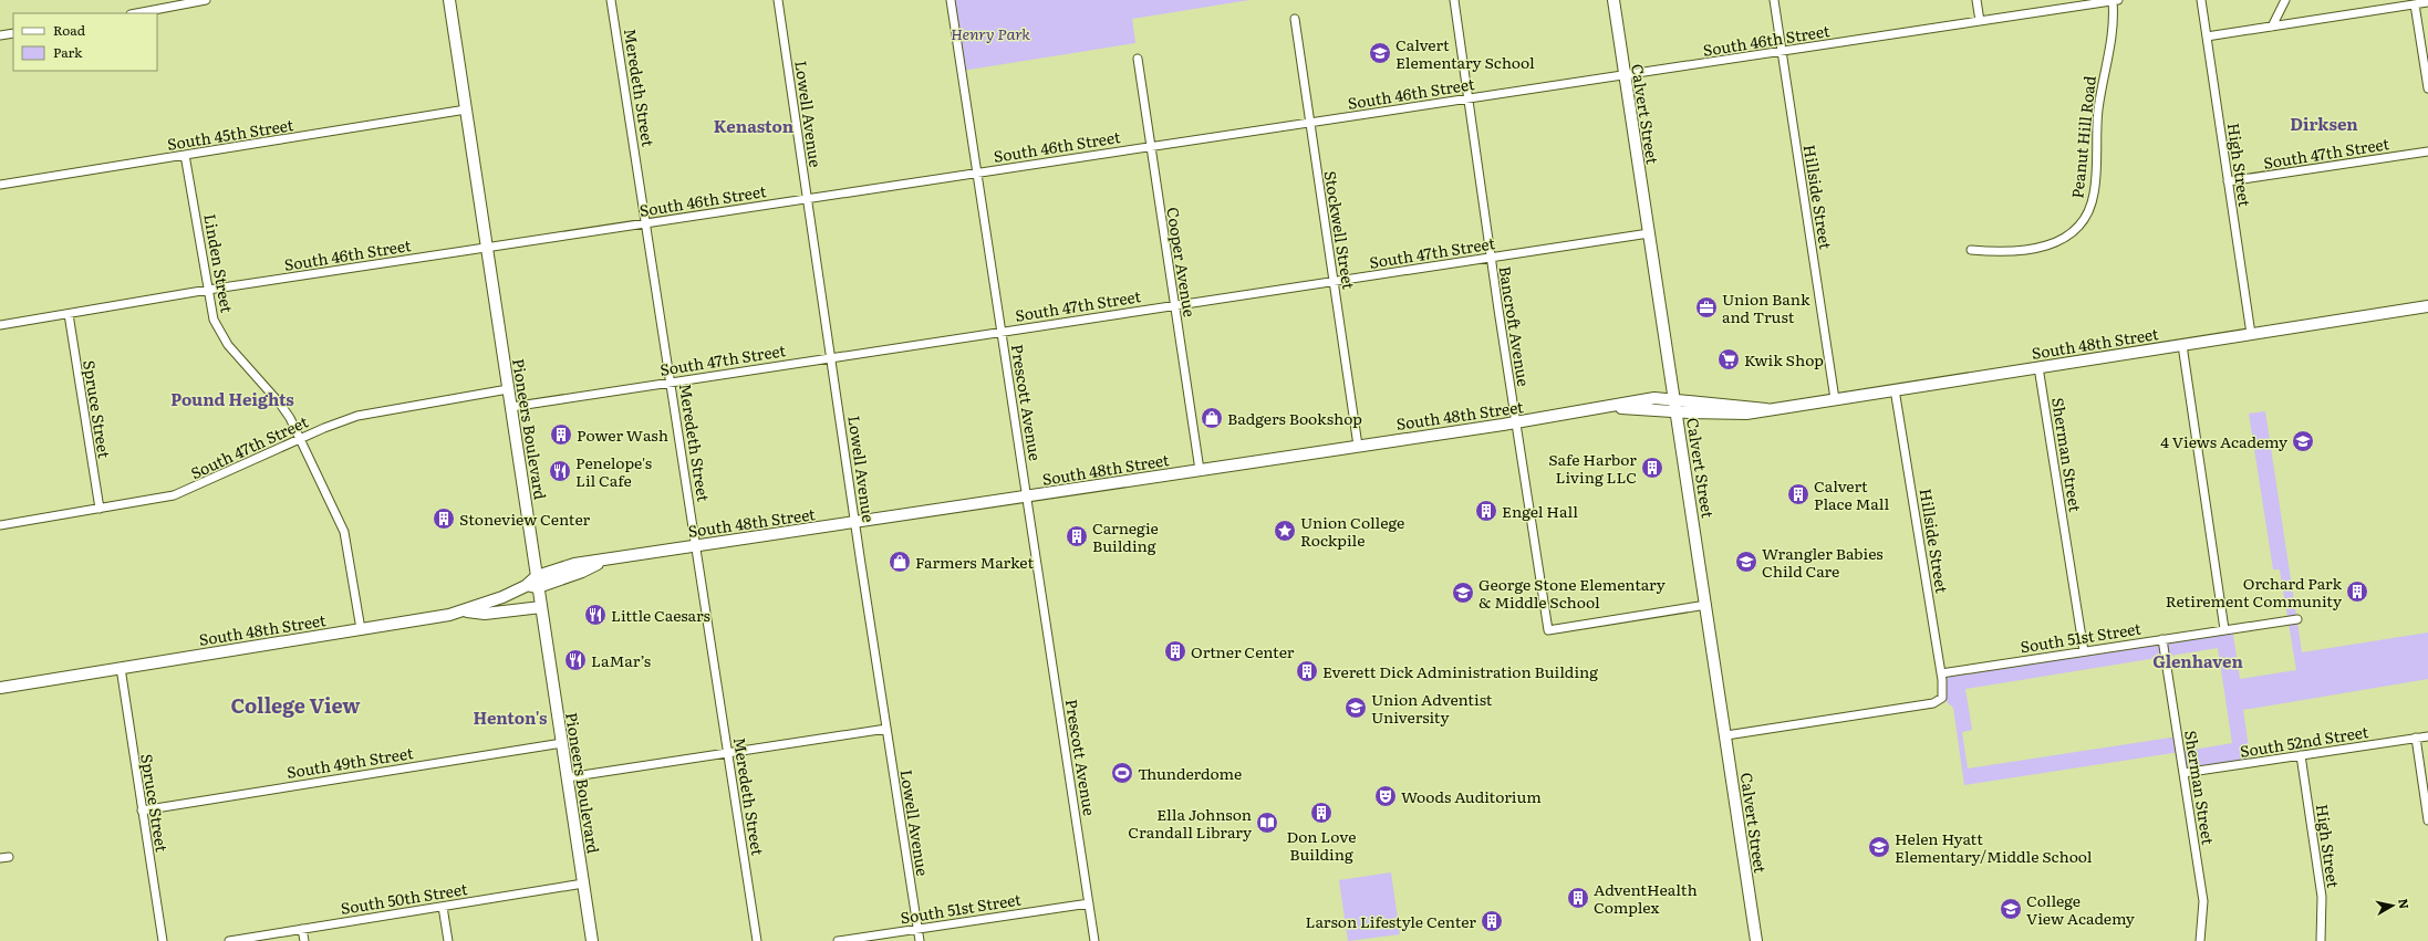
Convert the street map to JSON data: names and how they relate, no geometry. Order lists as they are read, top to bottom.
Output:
{
  "streets": {
    "main road": ["Calvert Street", "South 48th Street", "Pioneers Boulevard"],
    "street": [
      "South 46th Street",
      "Meredeth Street",
      "Lowell Avenue",
      "South 45th Street",
      "Peanut Hill Road",
      "South 47th Street",
      "High Street",
      "Hillside Street",
      "Stockwell Street",
      "Cooper Avenue",
      "Linden Street",
      "Bancroft Avenue",
      "Prescott Avenue",
      "Spruce Street",
      "Sherman Street",
      "South 51st Street",
      "South 52nd Street",
      "South 49th Street",
      "South 50th Street"
    ]
  },
  "crossings": [
    ["South 46th Street", "Meredeth Street"],
    ["South 46th Street", "Lowell Avenue"],
    ["South 46th Street", "Calvert Street"],
    ["South 46th Street", "Peanut Hill Road"],
    ["South 46th Street", "Hillside Street"],
    ["South 46th Street", "Stockwell Street"],
    ["South 46th Street", "Cooper Avenue"],
    ["South 46th Street", "Linden Street"],
    ["South 46th Street", "Bancroft Avenue"],
    ["South 46th Street", "Prescott Avenue"],
    ["South 46th Street", "Spruce Street"],
    ["South 46th Street", "Pioneers Boulevard"],
    ["Meredeth Street", "South 47th Street"],
    ["Meredeth Street", "South 48th Street"],
    ["Lowell Avenue", "South 47th Street"],
    ["Lowell Avenue", "South 48th Street"],
    ["Lowell Avenue", "South 51st Street"],
    ["Calvert Street", "South 47th Street"],
    ["Calvert Street", "Hillside Street"],
    ["Calvert Street", "Bancroft Avenue"],
    ["Calvert Street", "South 48th Street"],
    ["South 45th Street", "Linden Street"],
    ["South 45th Street", "Pioneers Boulevard"],
    ["South 47th Street", "High Street"],
    ["South 47th Street", "Stockwell Street"],
    ["South 47th Street", "Cooper Avenue"],
    ["South 47th Street", "Linden Street"],
    ["South 47th Street", "Bancroft Avenue"],
    ["South 47th Street", "Prescott Avenue"],
    ["South 47th Street", "Spruce Street"],
    ["South 47th Street", "Pioneers Boulevard"],
    ["High Street", "South 48th Street"],
    ["High Street", "South 52nd Street"],
    ["Hillside Street", "South 48th Street"],
    ["Hillside Street", "South 51st Street"],
    ["Stockwell Street", "South 48th Street"],
    ["Cooper Avenue", "South 48th Street"],
    ["Linden Street", "South 48th Street"],
    ["Bancroft Avenue", "South 48th Street"],
    ["South 48th Street", "Prescott Avenue"],
    ["South 48th Street", "Spruce Street"],
    ["South 48th Street", "Pioneers Boulevard"],
    ["South 48th Street", "Sherman Street"],
    ["Prescott Avenue", "South 51st Street"],
    ["Spruce Street", "South 49th Street"],
    ["Pioneers Boulevard", "South 49th Street"],
    ["Pioneers Boulevard", "South 50th Street"],
    ["Sherman Street", "South 51st Street"],
    ["Sherman Street", "South 52nd Street"]
  ],
  "districts": [
    "Dirksen",
    "Kenaston",
    "Pound Heights",
    "Glenhaven",
    "College View",
    "Henton's"
  ],
  "parks": ["Henry Park"],
  "places": {
    "school or university": [
      "Calvert Elementary School",
      "4 Views Academy",
      "Wrangler Babies Child Care",
      "George Stone Elementary & Middle School",
      "Union Adventist University",
      "Helen Hyatt Elementary/Middle School",
      "College View Academy"
    ],
    "office": ["Union Bank and Trust"],
    "supermarket": ["Kwik Shop"],
    "shop": ["Badgers Bookshop", "Farmers Market"],
    "building": [
      "Power Wash",
      "Safe Harbor Living LLC",
      "Calvert Place Mall",
      "Engel Hall",
      "Stoneview Center",
      "Carnegie Building",
      "Orchard Park Retirement Community",
      "Ortner Center",
      "Everett Dick Administration Building",
      "Don Love Building",
      "AdventHealth Complex",
      "Larson Lifestyle Center"
    ],
    "restaurant": ["Penelope's Lil Cafe", "Little Caesars", "LaMar’s"],
    "place": ["Union College Rockpile"],
    "sports": ["Thunderdome"],
    "theatre": ["Woods Auditorium"],
    "library": ["Ella Johnson Crandall Library"]
  },
  "legend": ["Road", "Park"],
  "north": "right"
}
